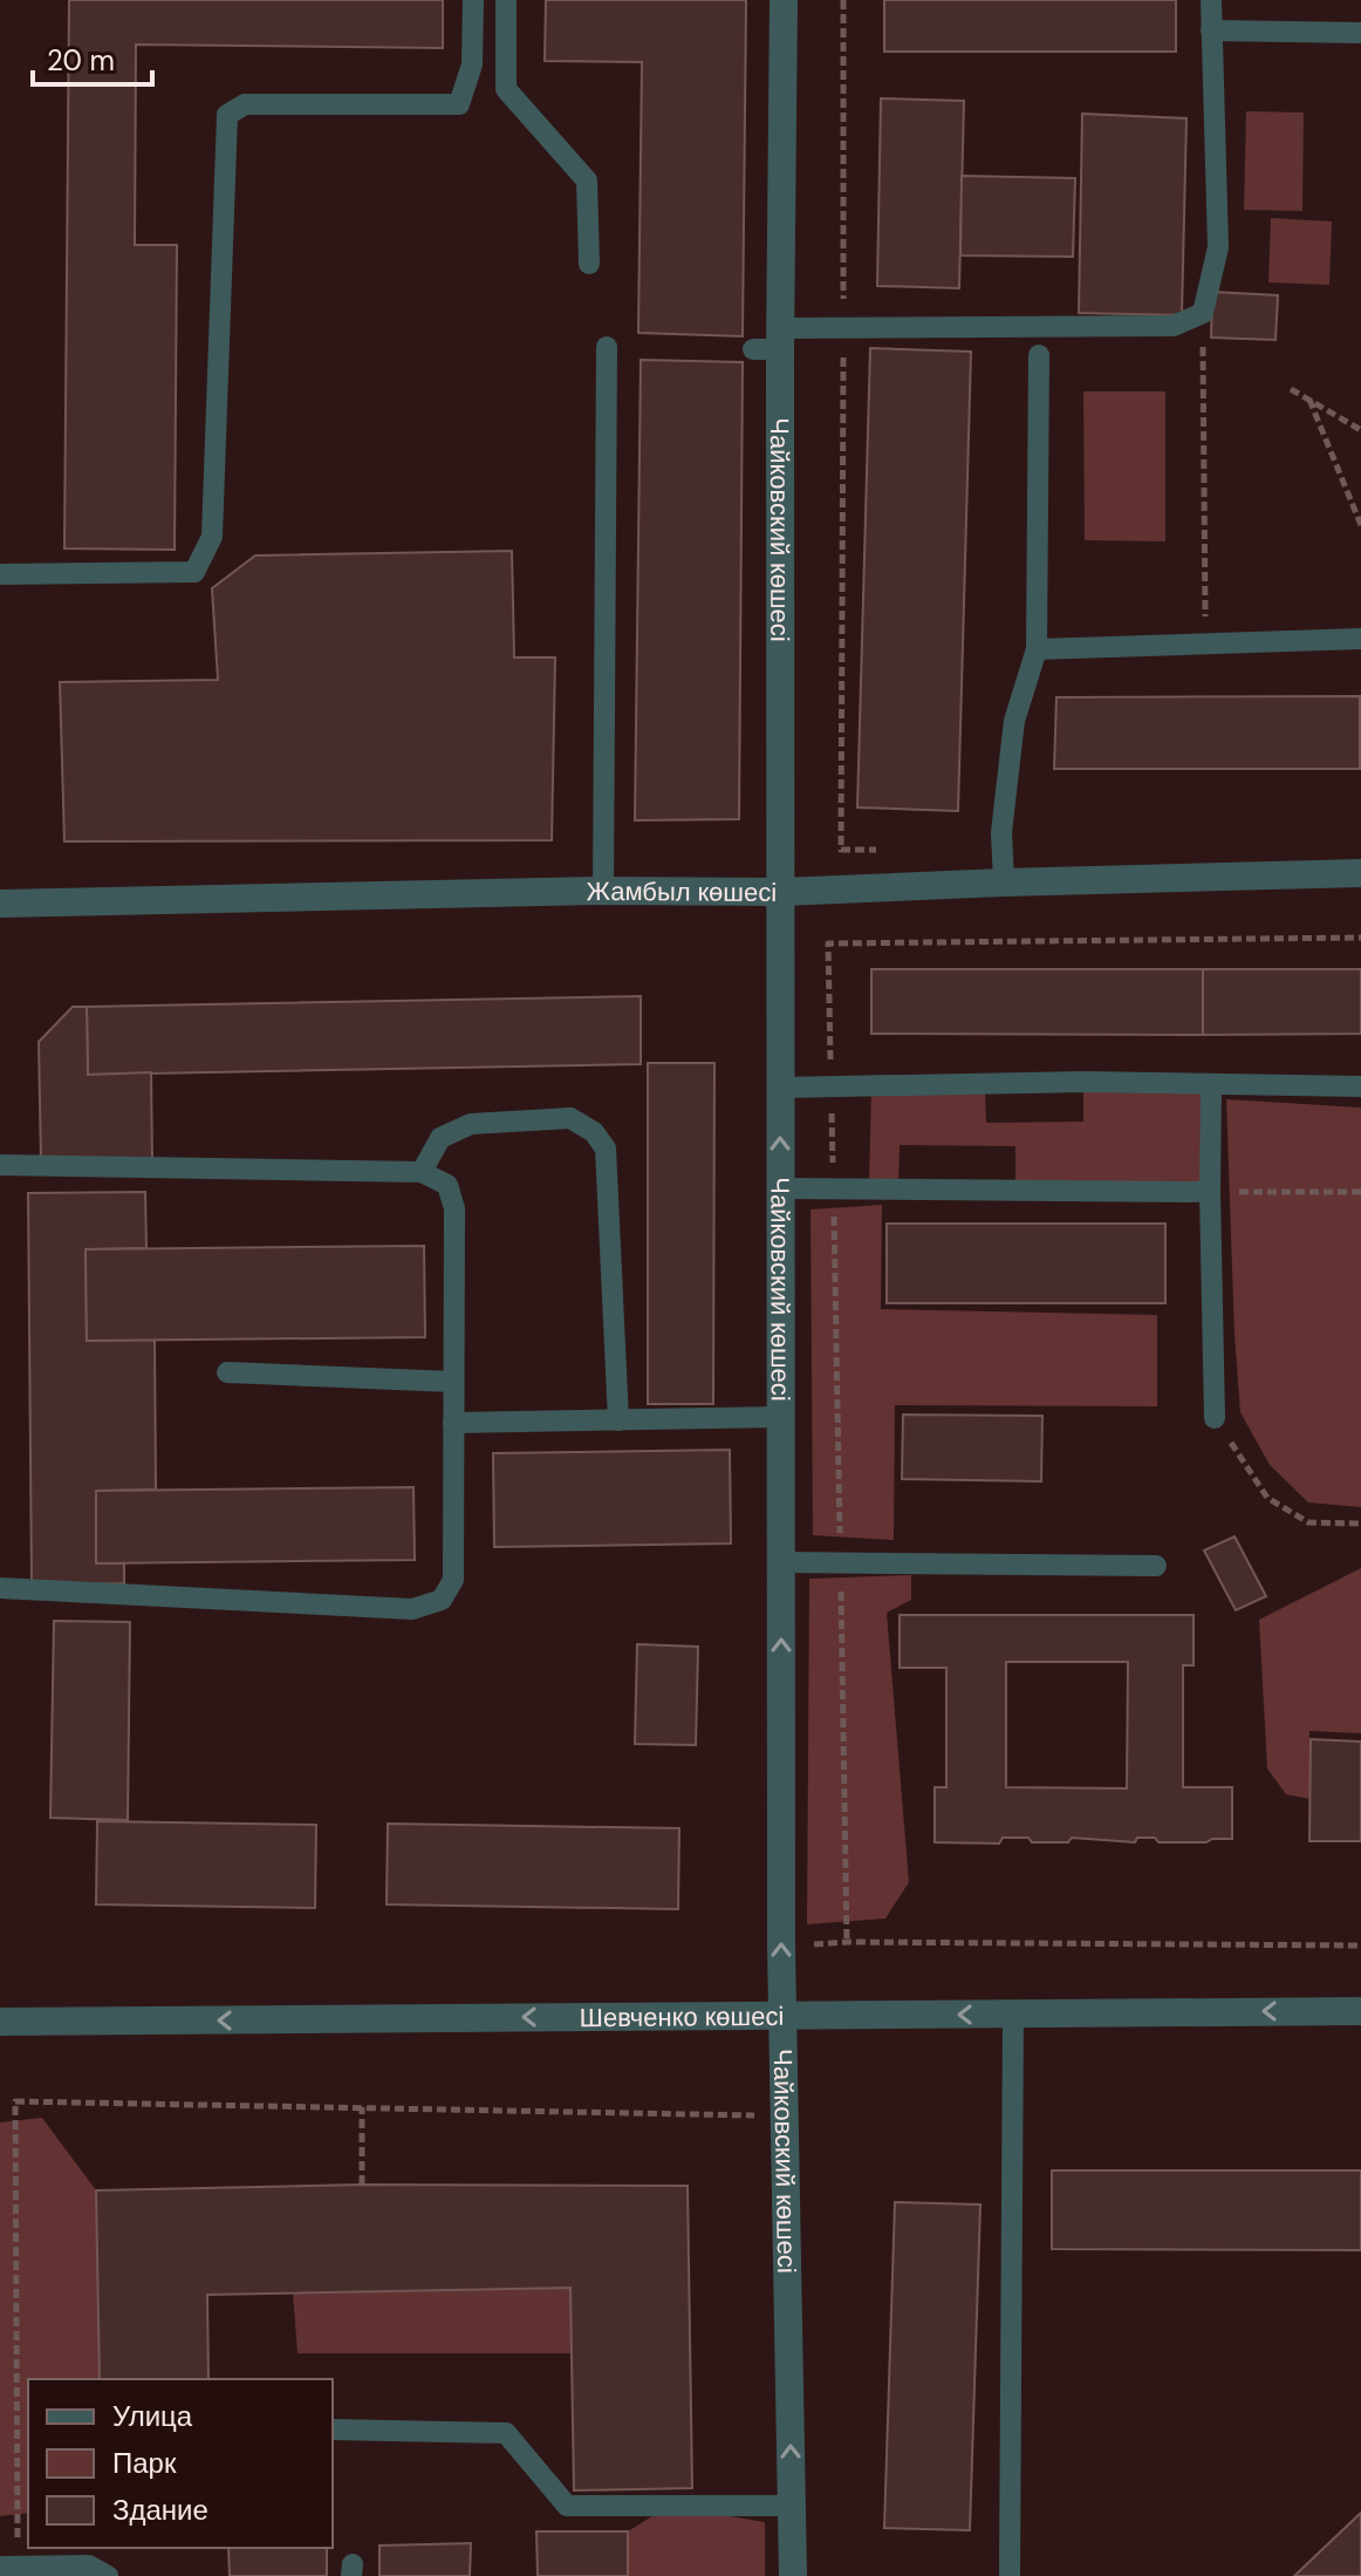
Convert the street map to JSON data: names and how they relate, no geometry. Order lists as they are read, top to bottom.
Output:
{
  "streets": {
    "street": ["Чайковский көшесі", "Жамбыл көшесі", "Шевченко көшесі"]
  },
  "crossings": [
    ["Чайковский көшесі", "Жамбыл көшесі"],
    ["Чайковский көшесі", "Шевченко көшесі"]
  ],
  "one_way": ["Чайковский көшесі", "Шевченко көшесі"],
  "legend": ["Улица", "Парк", "Здание"],
  "scale_bar": "20 m"
}
